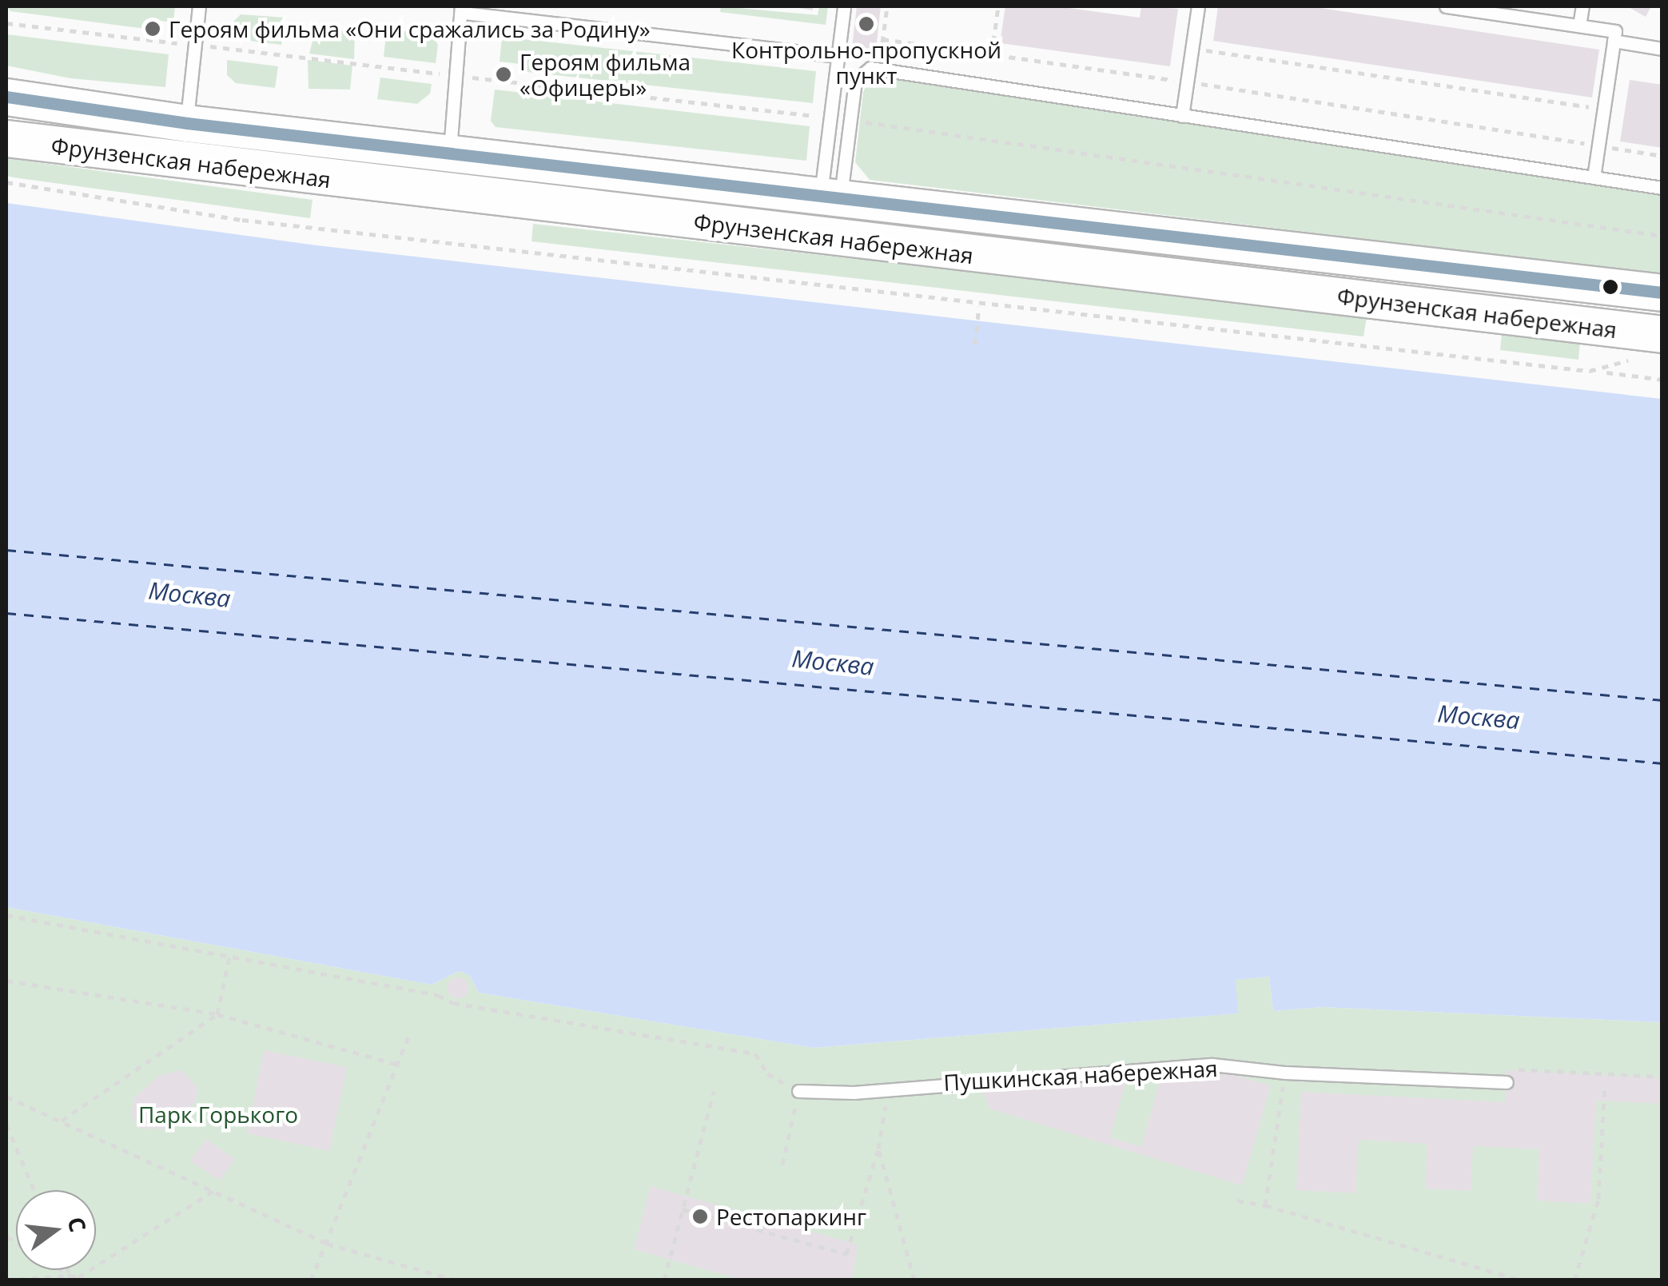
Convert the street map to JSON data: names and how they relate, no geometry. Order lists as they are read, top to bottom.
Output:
{
  "streets": {
    "main road": ["Фрунзенская набережная"],
    "lane": ["Пушкинская набережная"]
  },
  "water": ["Москва"],
  "parks": ["Парк Горького"],
  "places": [
    "Контрольно-пропускной пункт",
    "Героям фильма «Они сражались за Родину»",
    "Героям фильма «Офицеры»",
    "Рестопаркинг"
  ],
  "north": "right"
}
